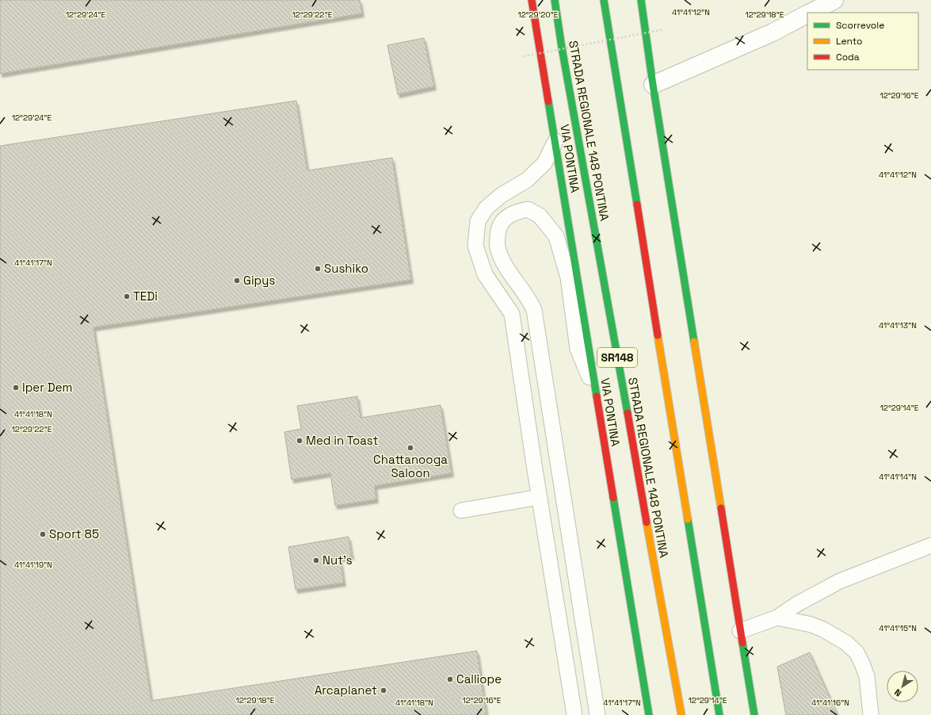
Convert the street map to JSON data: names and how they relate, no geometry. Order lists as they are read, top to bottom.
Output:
{
  "streets": {
    "main road": ["STRADA REGIONALE 148 PONTINA", "VIA PONTINA", "SR148"]
  },
  "places": [
    "Sushiko",
    "Gipys",
    "TEDi",
    "Iper Dem",
    "Med in Toast",
    "Chattanooga Saloon",
    "Sport 85",
    "Nut's",
    "Calliope",
    "Arcaplanet"
  ],
  "legend": ["Scorrevole", "Lento", "Coda"],
  "north": "bottom left",
  "coordinates": [
    "41°41'12\"N",
    "12°29'24\"E",
    "12°29'22\"E",
    "12°29'20\"E",
    "12°29'18\"E",
    "12°29'16\"E",
    "41°41'17\"N",
    "41°41'13\"N",
    "12°29'14\"E",
    "41°41'18\"N",
    "41°41'14\"N",
    "41°41'19\"N",
    "41°41'15\"N",
    "41°41'16\"N"
  ]
}
